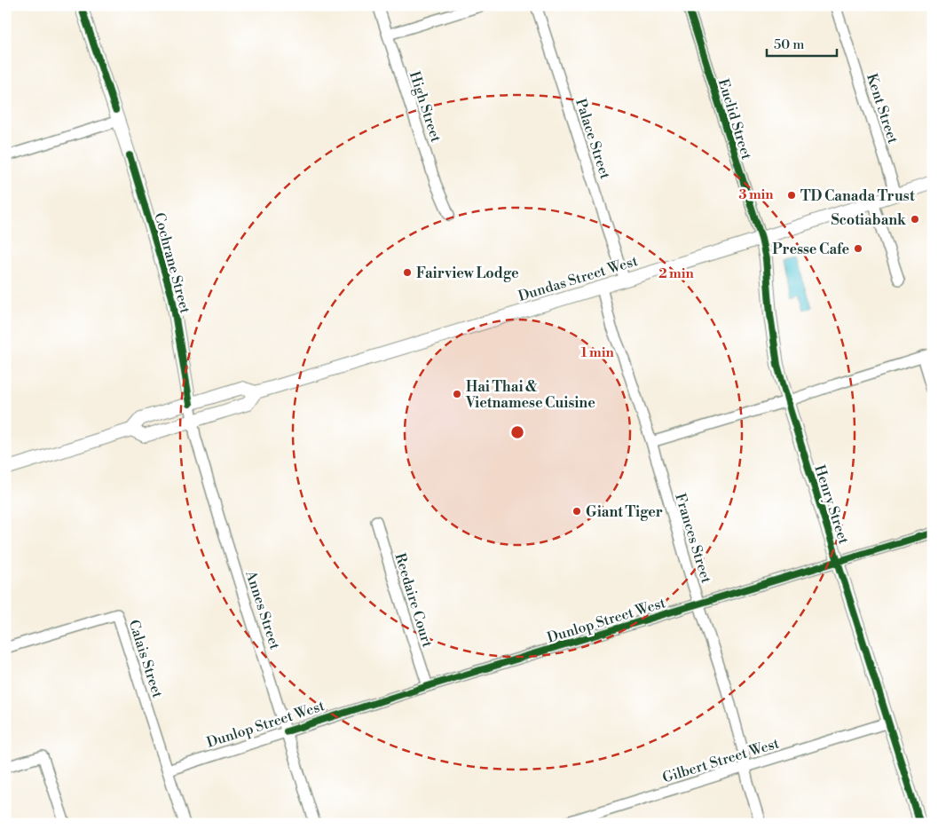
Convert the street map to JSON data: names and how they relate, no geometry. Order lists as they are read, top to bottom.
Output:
{
  "streets": {
    "main road": ["Cochrane Street", "Dundas Street West", "Henry Street"],
    "street": [
      "High Street",
      "Kent Street",
      "Euclid Street",
      "Palace Street",
      "Frances Street",
      "Reedaire Court",
      "Annes Street",
      "Dunlop Street West",
      "Calais Street",
      "Gilbert Street West"
    ]
  },
  "crossings": [
    ["Kent Street", "Dundas Street West"],
    ["Euclid Street", "Dundas Street West"],
    ["Euclid Street", "Henry Street"],
    ["Palace Street", "Dundas Street West"],
    ["Cochrane Street", "Dundas Street West"],
    ["Cochrane Street", "Annes Street"],
    ["Dundas Street West", "Henry Street"],
    ["Dundas Street West", "Frances Street"],
    ["Dundas Street West", "Annes Street"],
    ["Henry Street", "Dunlop Street West"],
    ["Henry Street", "Gilbert Street West"],
    ["Frances Street", "Dunlop Street West"],
    ["Frances Street", "Gilbert Street West"],
    ["Reedaire Court", "Dunlop Street West"],
    ["Annes Street", "Dunlop Street West"],
    ["Dunlop Street West", "Calais Street"]
  ],
  "places": [
    "TD Canada Trust",
    "Scotiabank",
    "Presse Cafe",
    "Fairview Lodge",
    "Hai Thai & Vietnamese Cuisine",
    "Giant Tiger"
  ],
  "scale_bar": "50 m",
  "rings": ["3 min", "2 min", "1 min"]
}
